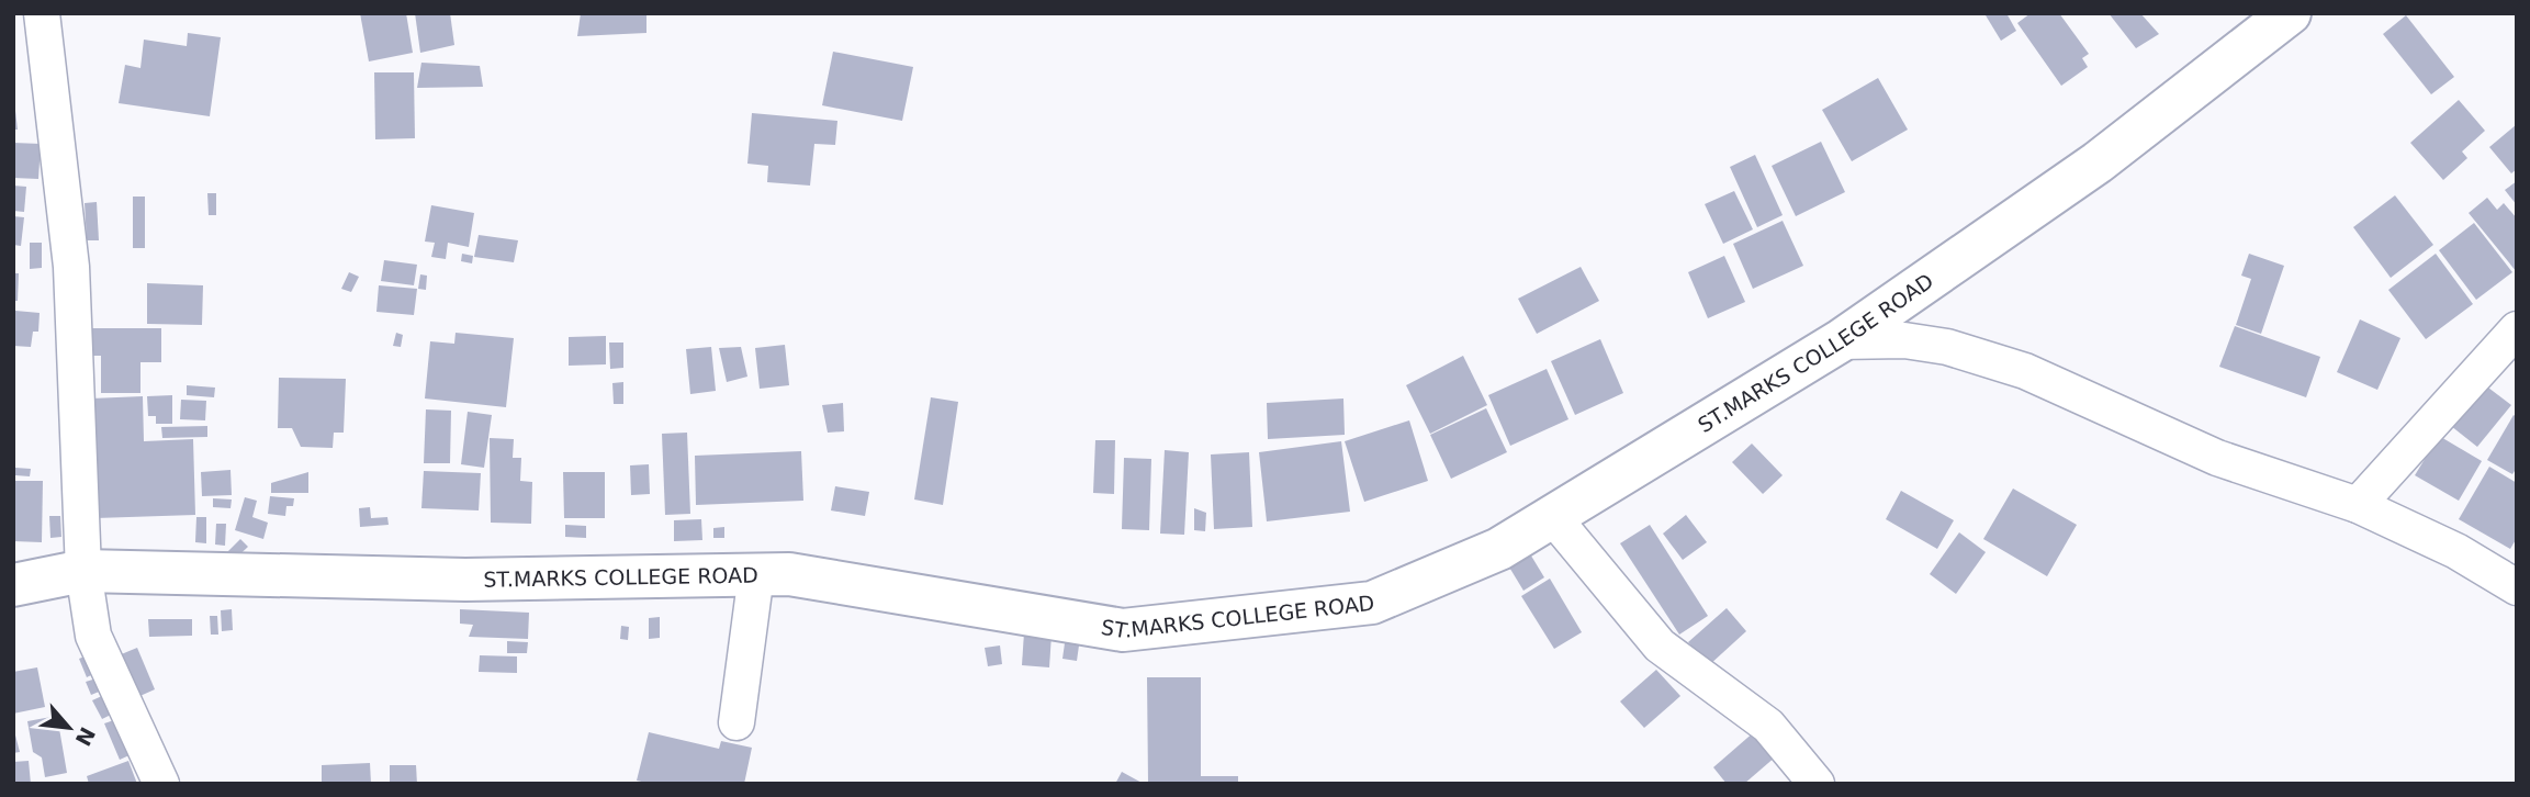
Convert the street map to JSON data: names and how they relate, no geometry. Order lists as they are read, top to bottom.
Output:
{
  "streets": {
    "main road": ["ST.MARKS COLLEGE ROAD"]
  },
  "north": "bottom right"
}
